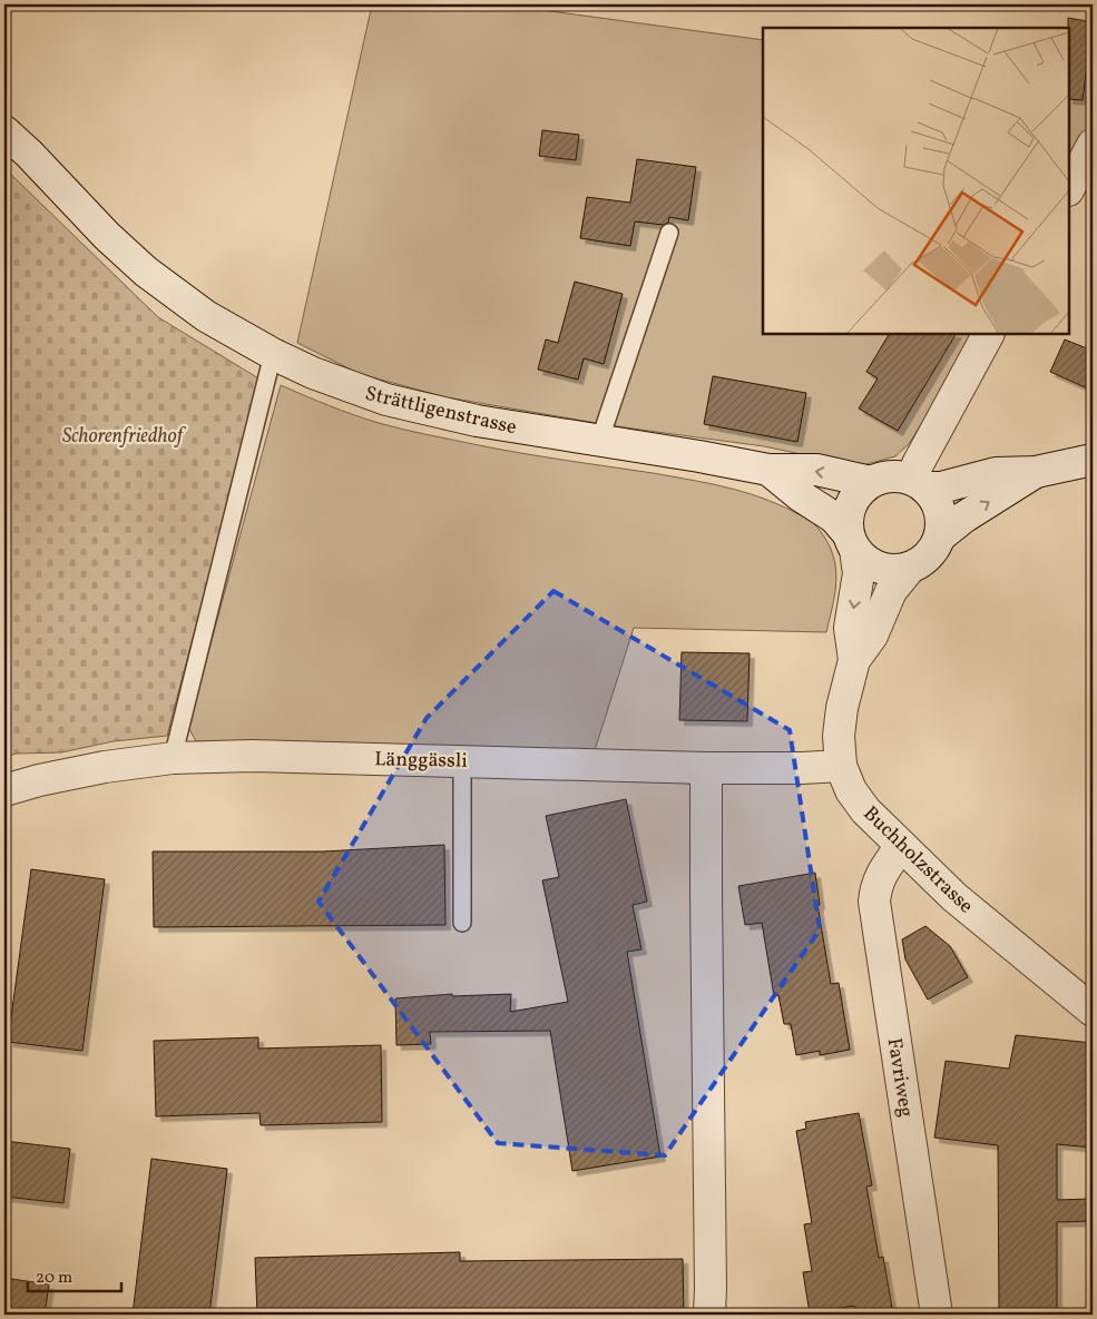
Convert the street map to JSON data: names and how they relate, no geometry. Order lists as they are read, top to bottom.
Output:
{
  "streets": {
    "street": [
      "Strättligenstrasse",
      "Länggässli",
      "Buchholzstrasse",
      "Favriweg"
    ]
  },
  "crossings": [
    ["Strättligenstrasse", "Buchholzstrasse"],
    ["Länggässli", "Buchholzstrasse"],
    ["Buchholzstrasse", "Favriweg"]
  ],
  "parks": ["Schorenfriedhof"],
  "scale_bar": "20 m"
}
